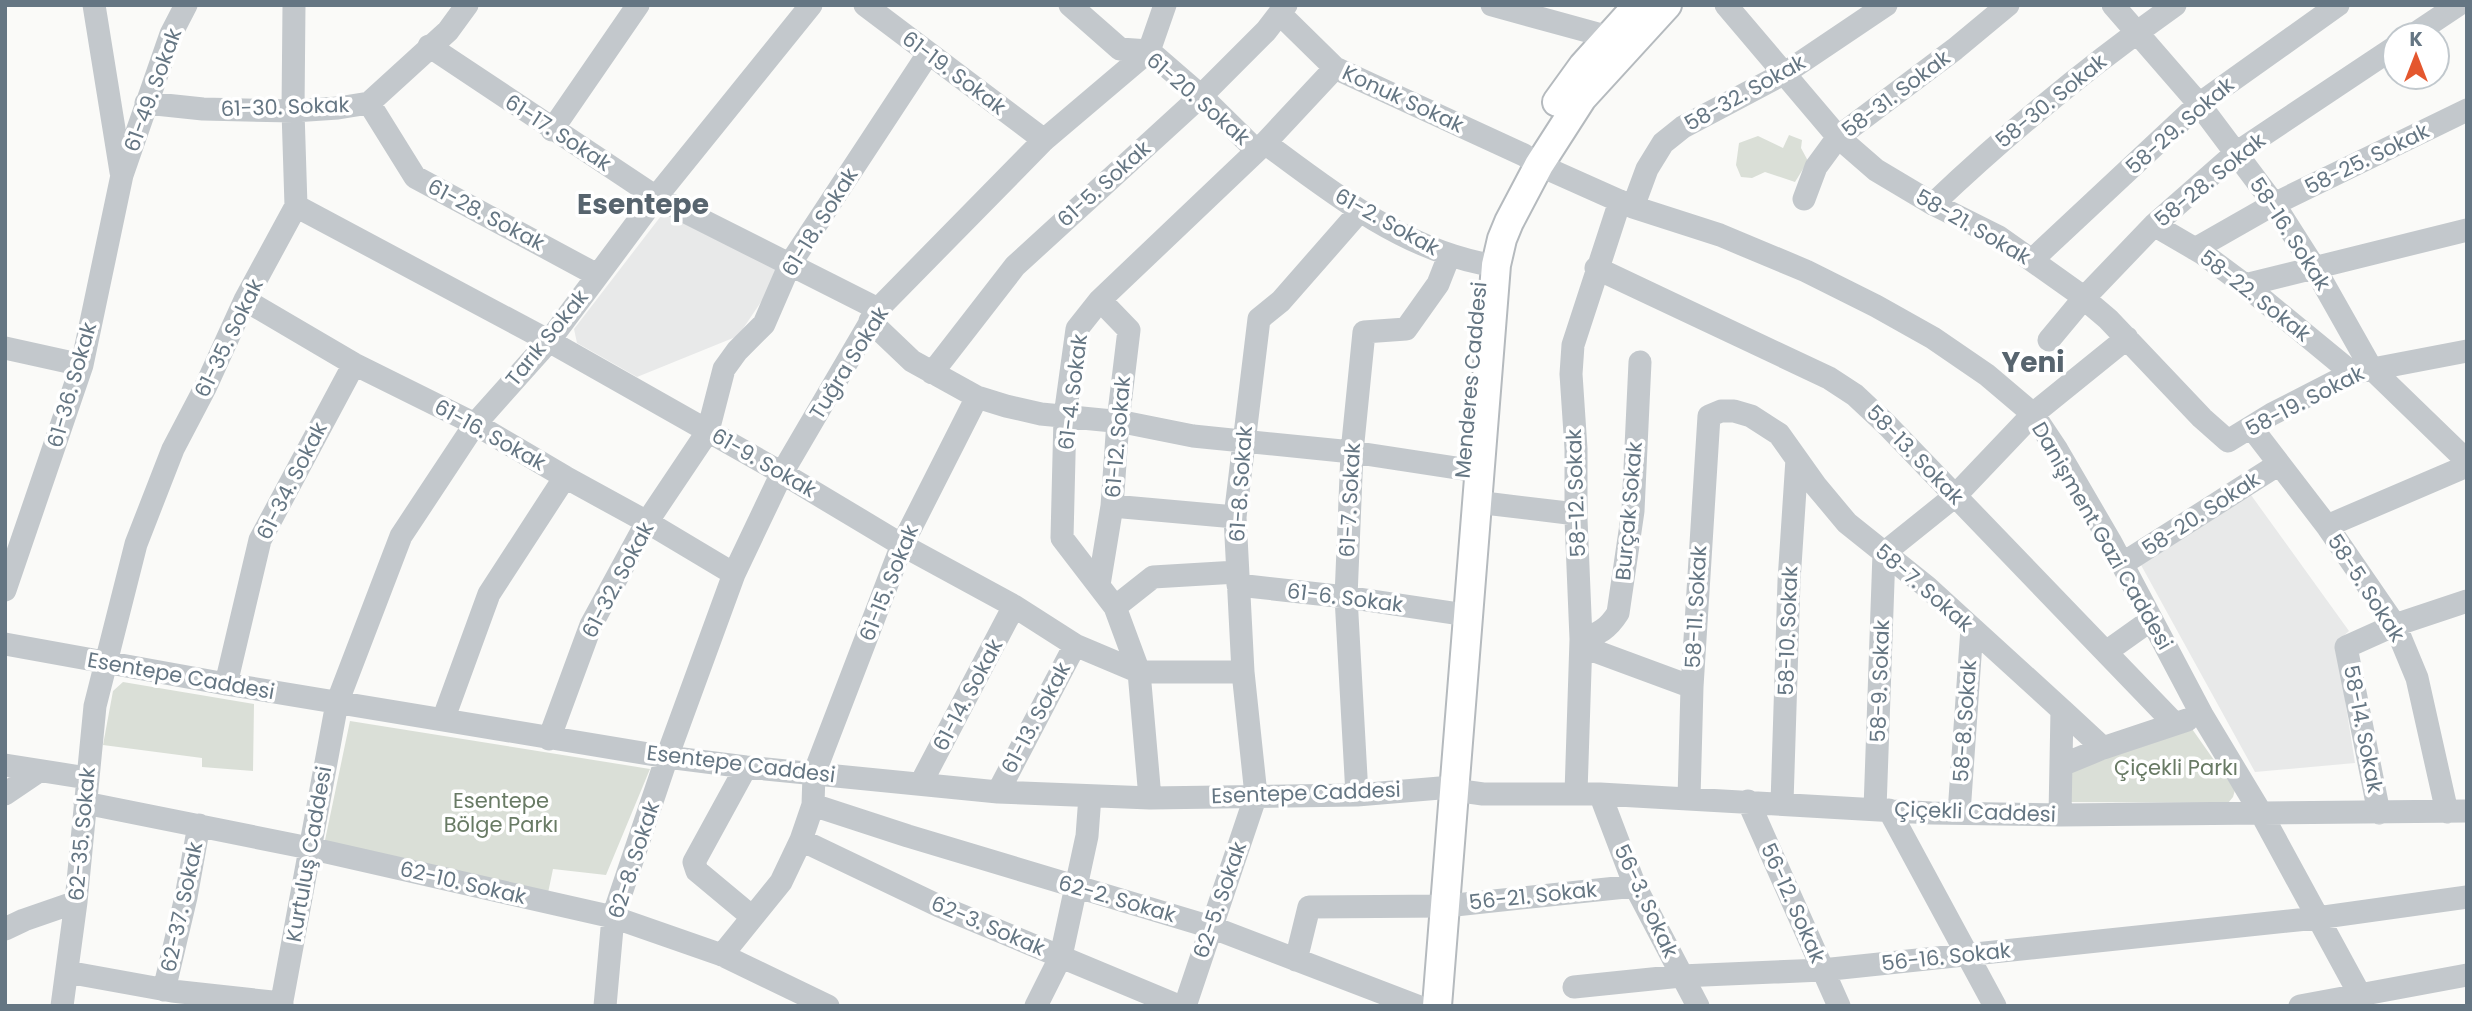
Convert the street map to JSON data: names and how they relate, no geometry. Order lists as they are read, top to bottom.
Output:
{
  "streets": {
    "main road": ["Menderes Caddesi"],
    "street": [
      "61-19. Sokak",
      "61-49. Sokak",
      "58-32. Sokak",
      "58-31. Sokak",
      "61-20. Sokak",
      "Konuk Sokak",
      "58-30. Sokak",
      "61-30. Sokak",
      "58-29. Sokak",
      "61-17. Sokak",
      "58-25. Sokak",
      "58-28. Sokak",
      "61-5. Sokak",
      "61-28. Sokak",
      "61-18. Sokak",
      "61-2. Sokak",
      "58-21. Sokak",
      "58-16. Sokak",
      "58-22. Sokak",
      "61-35. Sokak",
      "Tarık Sokak",
      "Tuğra Sokak",
      "61-36. Sokak",
      "61-4. Sokak",
      "58-19. Sokak",
      "61-16. Sokak",
      "61-12. Sokak",
      "58-13. Sokak",
      "61-9. Sokak",
      "61-34. Sokak",
      "61-8. Sokak",
      "58-12. Sokak",
      "61-7. Sokak",
      "Burçak Sokak",
      "58-20. Sokak",
      "Danişment Gazi Caddesi",
      "61-32. Sokak",
      "61-15. Sokak",
      "58-7. Sokak",
      "58-5. Sokak",
      "61-6. Sokak",
      "58-11. Sokak",
      "58-10. Sokak",
      "Esentepe Caddesi",
      "58-9. Sokak",
      "61-14. Sokak",
      "61-13. Sokak",
      "58-8. Sokak",
      "58-14. Sokak",
      "Çiçekli Caddesi",
      "62-35. Sokak",
      "Kurtuluş Caddesi",
      "62-8. Sokak",
      "62-10. Sokak",
      "56-21. Sokak",
      "62-2. Sokak",
      "62-5. Sokak",
      "56-3. Sokak",
      "56-12. Sokak",
      "62-37. Sokak",
      "62-3. Sokak",
      "56-16. Sokak"
    ]
  },
  "crossings": [
    ["61-19. Sokak", "61-18. Sokak"],
    ["61-19. Sokak", "Tuğra Sokak"],
    ["61-49. Sokak", "61-30. Sokak"],
    ["61-49. Sokak", "61-36. Sokak"],
    ["58-32. Sokak", "58-21. Sokak"],
    ["58-32. Sokak", "58-12. Sokak"],
    ["58-32. Sokak", "Danişment Gazi Caddesi"],
    ["58-31. Sokak", "58-21. Sokak"],
    ["61-20. Sokak", "61-5. Sokak"],
    ["61-20. Sokak", "61-2. Sokak"],
    ["61-20. Sokak", "Tuğra Sokak"],
    ["61-20. Sokak", "61-4. Sokak"],
    ["Konuk Sokak", "61-5. Sokak"],
    ["Konuk Sokak", "Menderes Caddesi"],
    ["Konuk Sokak", "61-4. Sokak"],
    ["Konuk Sokak", "Danişment Gazi Caddesi"],
    ["58-30. Sokak", "58-21. Sokak"],
    ["58-30. Sokak", "58-16. Sokak"],
    ["61-30. Sokak", "61-17. Sokak"],
    ["61-30. Sokak", "61-28. Sokak"],
    ["58-29. Sokak", "58-21. Sokak"],
    ["58-29. Sokak", "58-16. Sokak"],
    ["61-17. Sokak", "61-5. Sokak"],
    ["61-17. Sokak", "61-18. Sokak"],
    ["61-17. Sokak", "Tarık Sokak"],
    ["61-17. Sokak", "Tuğra Sokak"],
    ["61-17. Sokak", "Menderes Caddesi"],
    ["61-17. Sokak", "61-4. Sokak"],
    ["61-17. Sokak", "61-12. Sokak"],
    ["61-17. Sokak", "61-8. Sokak"],
    ["61-17. Sokak", "61-7. Sokak"],
    ["61-17. Sokak", "61-15. Sokak"],
    ["58-25. Sokak", "58-16. Sokak"],
    ["58-25. Sokak", "58-22. Sokak"],
    ["58-28. Sokak", "58-21. Sokak"],
    ["58-28. Sokak", "58-16. Sokak"],
    ["58-28. Sokak", "58-22. Sokak"],
    ["61-28. Sokak", "Tarık Sokak"],
    ["61-18. Sokak", "61-9. Sokak"],
    ["61-18. Sokak", "61-32. Sokak"],
    ["61-2. Sokak", "Menderes Caddesi"],
    ["61-2. Sokak", "61-4. Sokak"],
    ["61-2. Sokak", "61-8. Sokak"],
    ["61-2. Sokak", "61-7. Sokak"],
    ["58-21. Sokak", "58-19. Sokak"],
    ["58-16. Sokak", "58-22. Sokak"],
    ["58-16. Sokak", "58-19. Sokak"],
    ["58-22. Sokak", "58-19. Sokak"],
    ["61-35. Sokak", "61-16. Sokak"],
    ["61-35. Sokak", "61-9. Sokak"],
    ["61-35. Sokak", "Esentepe Caddesi"],
    ["61-35. Sokak", "62-35. Sokak"],
    ["Tarık Sokak", "61-16. Sokak"],
    ["Tarık Sokak", "61-9. Sokak"],
    ["Tarık Sokak", "Esentepe Caddesi"],
    ["Tarık Sokak", "Kurtuluş Caddesi"],
    ["Tuğra Sokak", "61-16. Sokak"],
    ["Tuğra Sokak", "61-9. Sokak"],
    ["Tuğra Sokak", "Esentepe Caddesi"],
    ["Tuğra Sokak", "62-8. Sokak"],
    ["Menderes Caddesi", "Danişment Gazi Caddesi"],
    ["Menderes Caddesi", "61-6. Sokak"],
    ["Menderes Caddesi", "Esentepe Caddesi"],
    ["61-4. Sokak", "61-12. Sokak"],
    ["61-4. Sokak", "61-9. Sokak"],
    ["61-4. Sokak", "61-6. Sokak"],
    ["61-4. Sokak", "Esentepe Caddesi"],
    ["58-19. Sokak", "58-5. Sokak"],
    ["61-16. Sokak", "61-34. Sokak"],
    ["61-16. Sokak", "61-32. Sokak"],
    ["58-13. Sokak", "58-12. Sokak"],
    ["61-9. Sokak", "61-8. Sokak"],
    ["61-9. Sokak", "61-32. Sokak"],
    ["61-9. Sokak", "61-15. Sokak"],
    ["61-9. Sokak", "61-14. Sokak"],
    ["61-9. Sokak", "61-13. Sokak"],
    ["61-34. Sokak", "Esentepe Caddesi"],
    ["61-8. Sokak", "61-6. Sokak"],
    ["61-8. Sokak", "Esentepe Caddesi"],
    ["61-8. Sokak", "62-5. Sokak"],
    ["58-12. Sokak", "Burçak Sokak"],
    ["58-12. Sokak", "Danişment Gazi Caddesi"],
    ["58-12. Sokak", "Çiçekli Caddesi"],
    ["61-7. Sokak", "61-6. Sokak"],
    ["61-7. Sokak", "Esentepe Caddesi"],
    ["58-20. Sokak", "Danişment Gazi Caddesi"],
    ["58-20. Sokak", "58-5. Sokak"],
    ["Danişment Gazi Caddesi", "Çiçekli Caddesi"],
    ["Danişment Gazi Caddesi", "56-16. Sokak"],
    ["61-32. Sokak", "Esentepe Caddesi"],
    ["61-15. Sokak", "Esentepe Caddesi"],
    ["61-15. Sokak", "62-10. Sokak"],
    ["61-15. Sokak", "62-2. Sokak"],
    ["61-15. Sokak", "62-3. Sokak"],
    ["58-7. Sokak", "58-11. Sokak"],
    ["58-7. Sokak", "58-10. Sokak"],
    ["58-7. Sokak", "58-9. Sokak"],
    ["58-7. Sokak", "58-8. Sokak"],
    ["58-5. Sokak", "58-14. Sokak"],
    ["58-5. Sokak", "Çiçekli Caddesi"],
    ["58-11. Sokak", "Çiçekli Caddesi"],
    ["58-10. Sokak", "Çiçekli Caddesi"],
    ["Esentepe Caddesi", "61-14. Sokak"],
    ["Esentepe Caddesi", "61-13. Sokak"],
    ["Esentepe Caddesi", "Çiçekli Caddesi"],
    ["Esentepe Caddesi", "62-35. Sokak"],
    ["Esentepe Caddesi", "Kurtuluş Caddesi"],
    ["Esentepe Caddesi", "62-8. Sokak"],
    ["Esentepe Caddesi", "62-5. Sokak"],
    ["58-9. Sokak", "Çiçekli Caddesi"],
    ["58-8. Sokak", "Çiçekli Caddesi"],
    ["58-14. Sokak", "Çiçekli Caddesi"],
    ["Çiçekli Caddesi", "56-3. Sokak"],
    ["Çiçekli Caddesi", "56-12. Sokak"],
    ["62-35. Sokak", "62-10. Sokak"],
    ["Kurtuluş Caddesi", "62-10. Sokak"],
    ["62-8. Sokak", "62-10. Sokak"],
    ["62-10. Sokak", "62-37. Sokak"],
    ["56-21. Sokak", "62-2. Sokak"],
    ["56-21. Sokak", "56-3. Sokak"],
    ["62-2. Sokak", "62-5. Sokak"],
    ["56-3. Sokak", "56-16. Sokak"],
    ["56-12. Sokak", "56-16. Sokak"]
  ],
  "districts": ["Esentepe", "Yeni"],
  "parks": ["Çiçekli Parkı", "Esentepe Bölge Parkı"],
  "north": "top"
}
